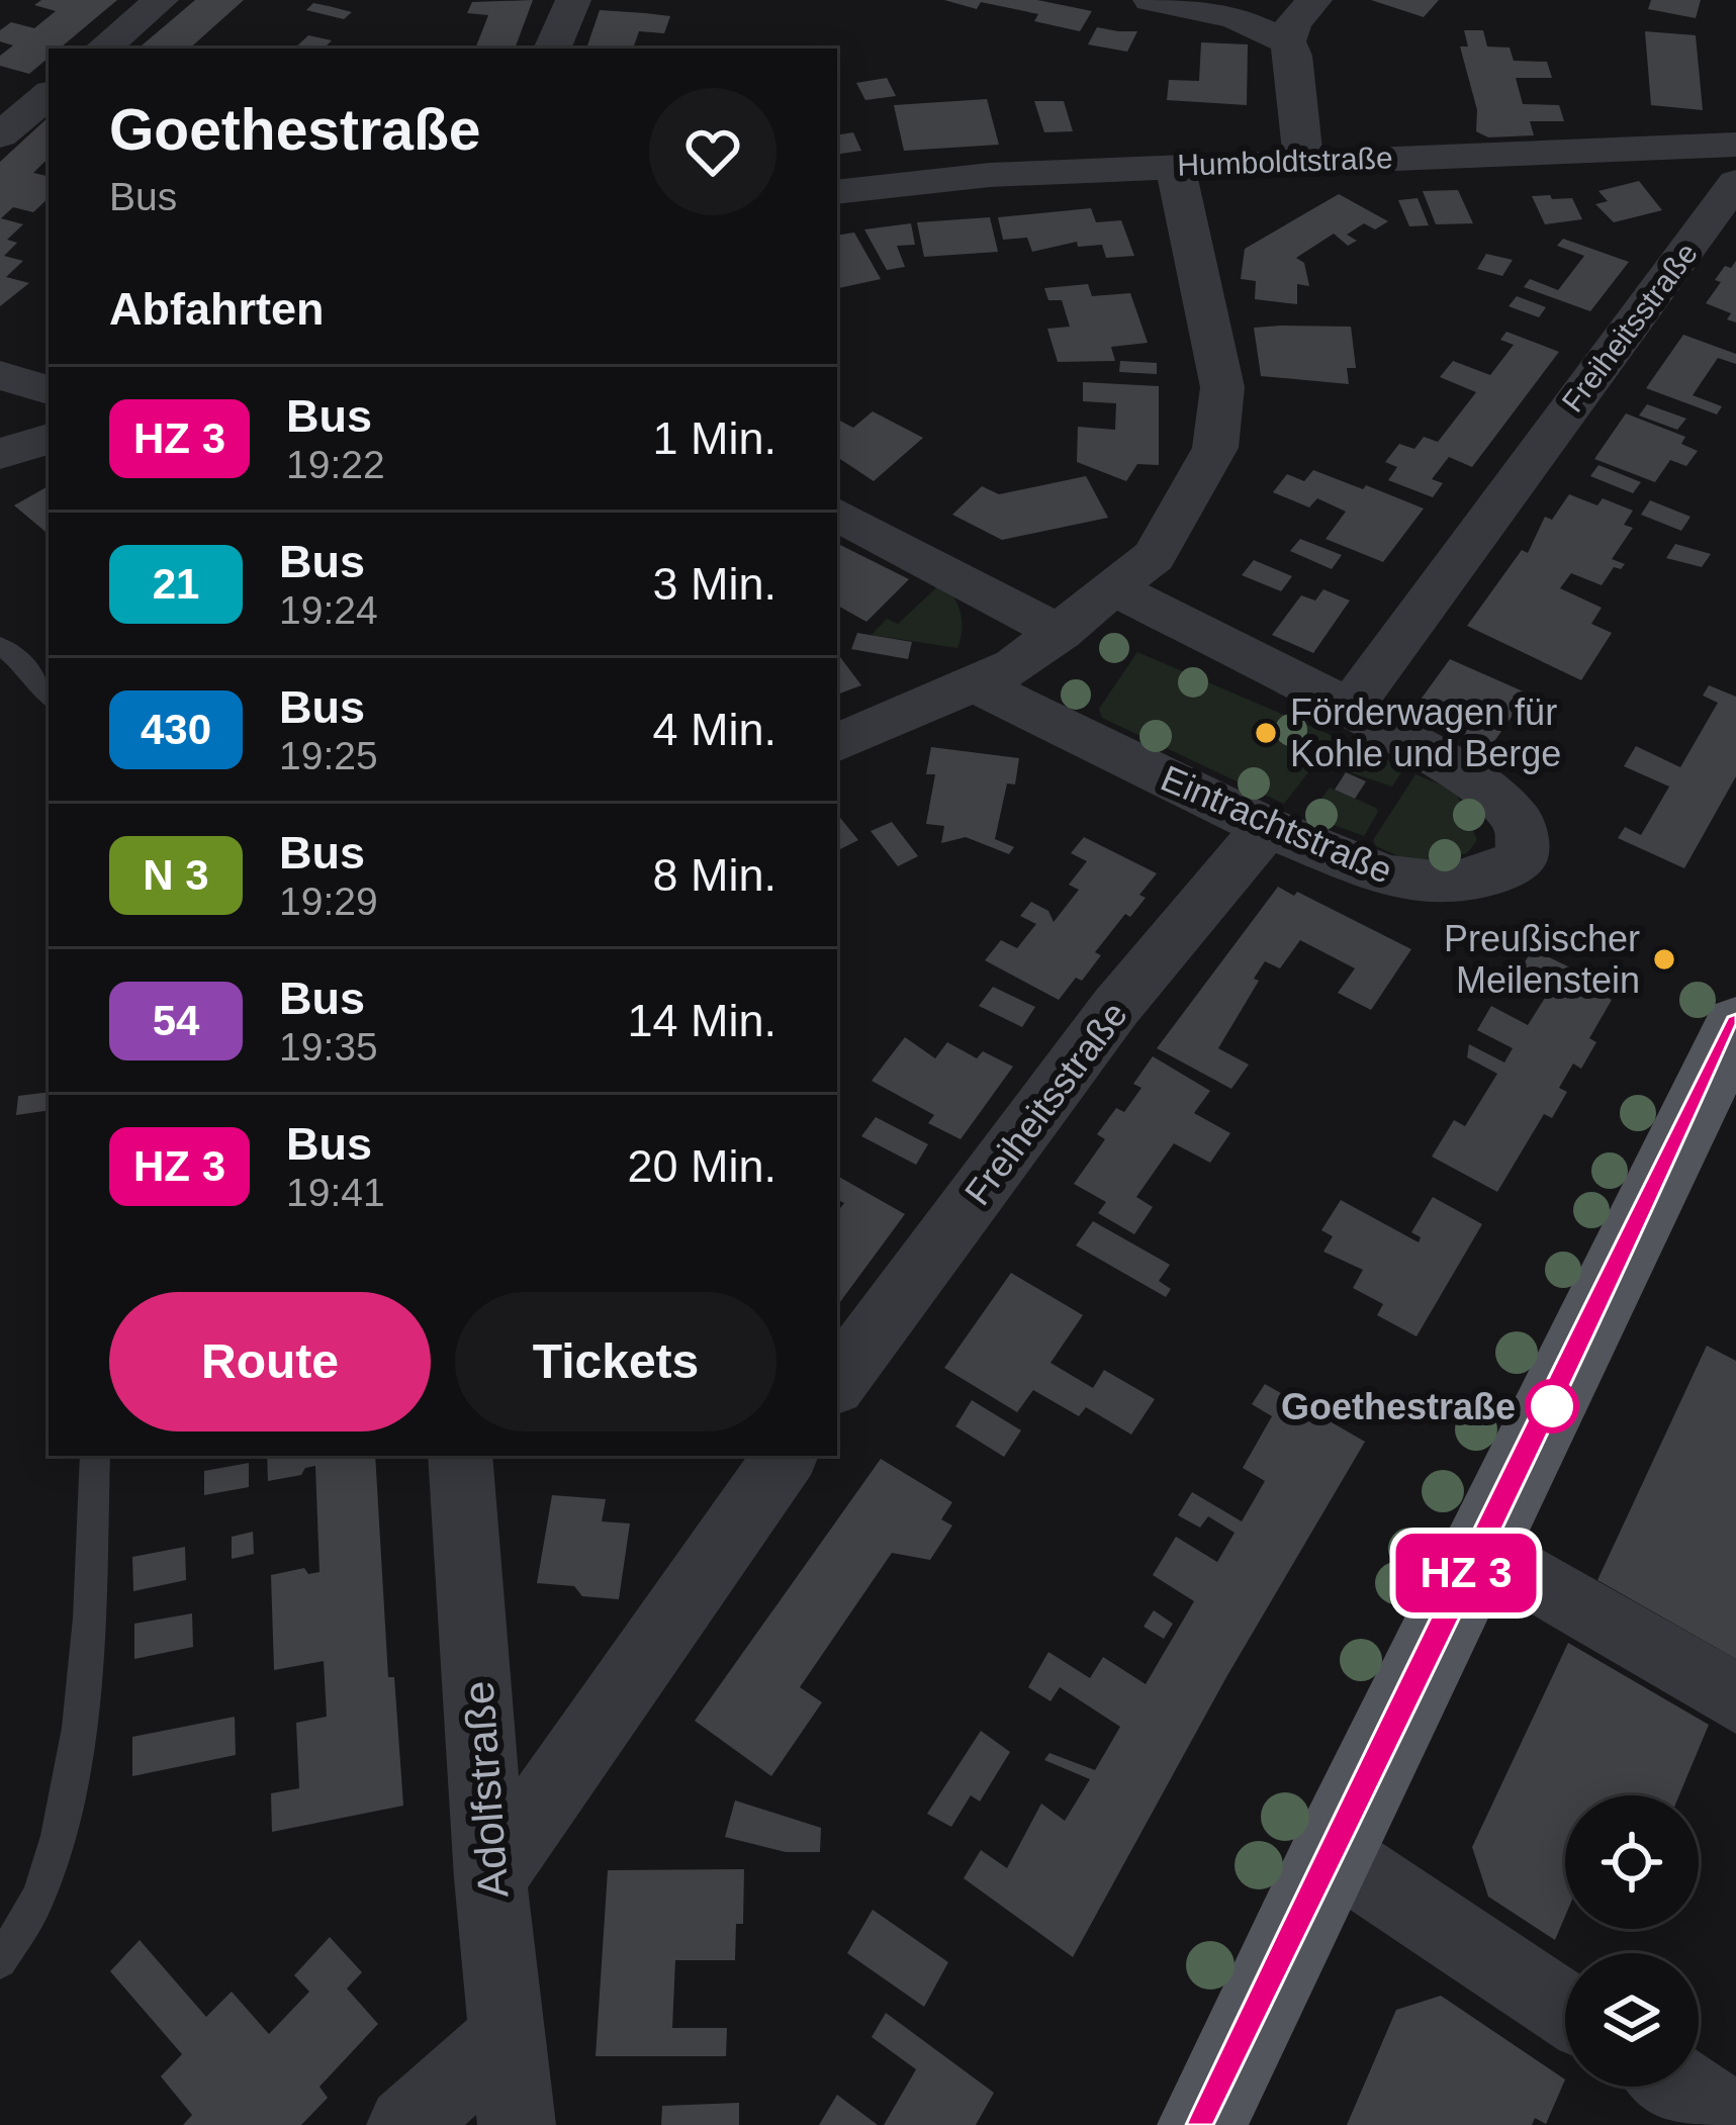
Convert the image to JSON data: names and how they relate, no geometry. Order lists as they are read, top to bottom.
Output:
{
  "streets": {
    "street": [
      "Humboldtstraße",
      "Freiheitsstraße",
      "Eintrachtstraße",
      "Adolfstraße"
    ]
  },
  "crossings": [
    ["Freiheitsstraße", "Eintrachtstraße"]
  ],
  "places": ["Förderwagen für Kohle und Berge", "Preußischer Meilenstein", "Goethestraße"],
  "page": {
    "on_map": "HZ 3",
    "heading": [
      ["Goethestraße", "Bus"],
      "Abfahrten"
    ],
    "list": [
      {
        "mark": "HZ 3",
        "name": "Bus",
        "note": "19:22",
        "value": "1 Min."
      },
      {
        "mark": "21",
        "name": "Bus",
        "note": "19:24",
        "value": "3 Min."
      },
      {
        "mark": "430",
        "name": "Bus",
        "note": "19:25",
        "value": "4 Min."
      },
      {
        "mark": "N 3",
        "name": "Bus",
        "note": "19:29",
        "value": "8 Min."
      },
      {
        "mark": "54",
        "name": "Bus",
        "note": "19:35",
        "value": "14 Min."
      },
      {
        "mark": "HZ 3",
        "name": "Bus",
        "note": "19:41",
        "value": "20 Min."
      }
    ],
    "buttons": ["Route", "Tickets"]
  }
}
